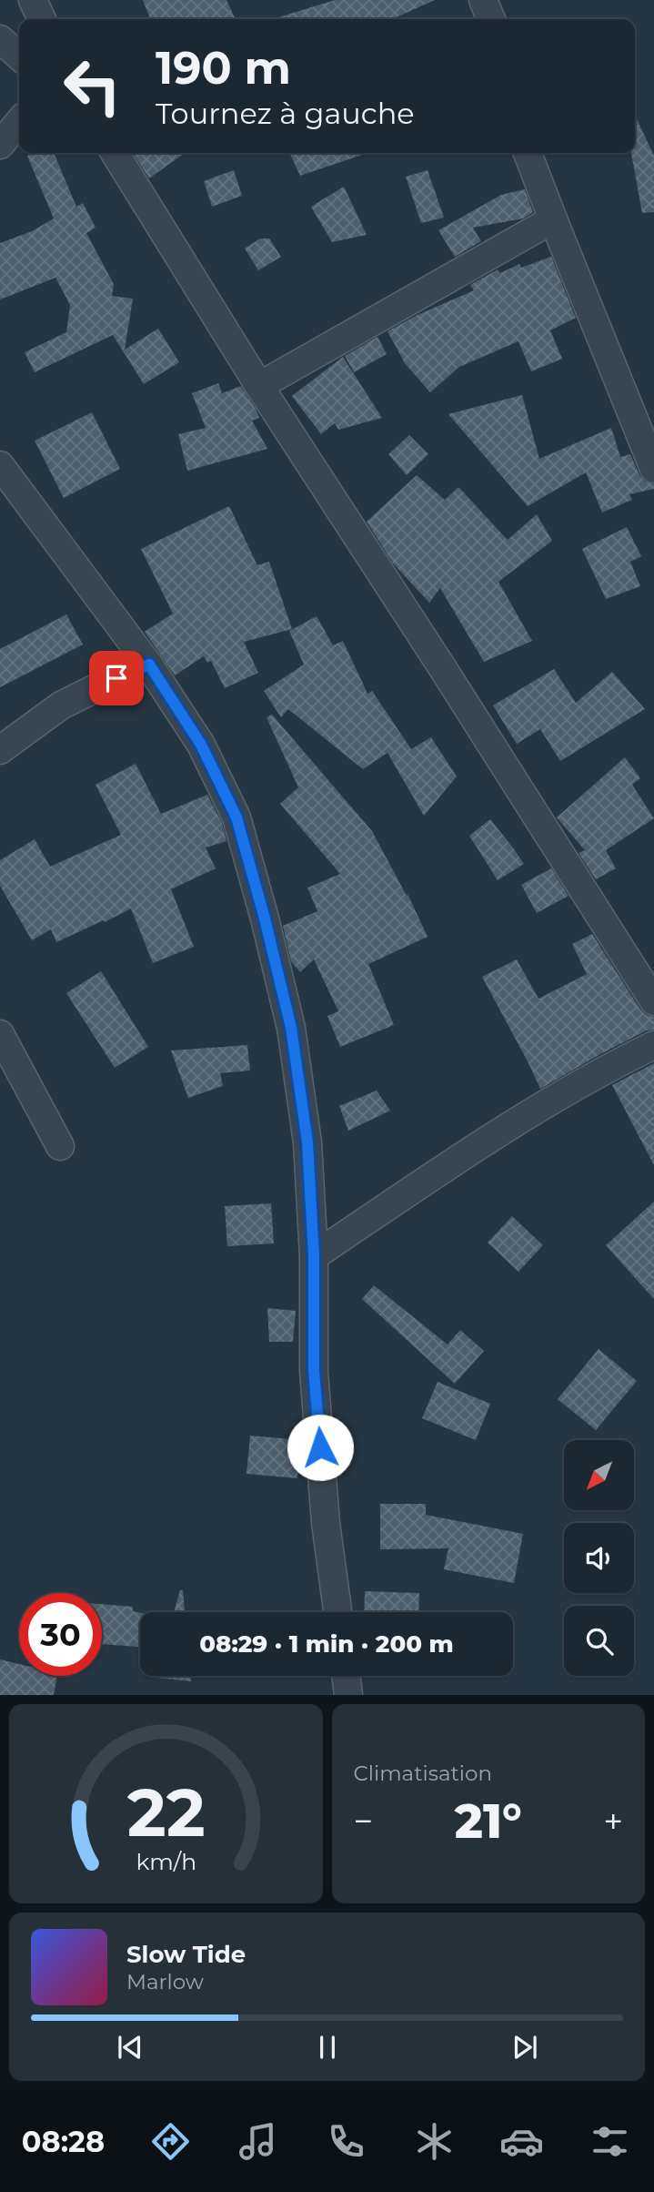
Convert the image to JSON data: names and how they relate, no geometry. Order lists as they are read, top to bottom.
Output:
{
  "north": "bottom left",
  "page": {
    "turn": ["190 m", "Tournez à gauche"],
    "limit": "30",
    "trip": "08:29 · 1 min · 200 m",
    "tile": "Climatisation",
    "heat": ["−", "21°", "+"],
    "song": ["Slow Tide", "Marlow"],
    "tabs": "08:28",
    "gauge": ["22", "km/h"]
  }
}
